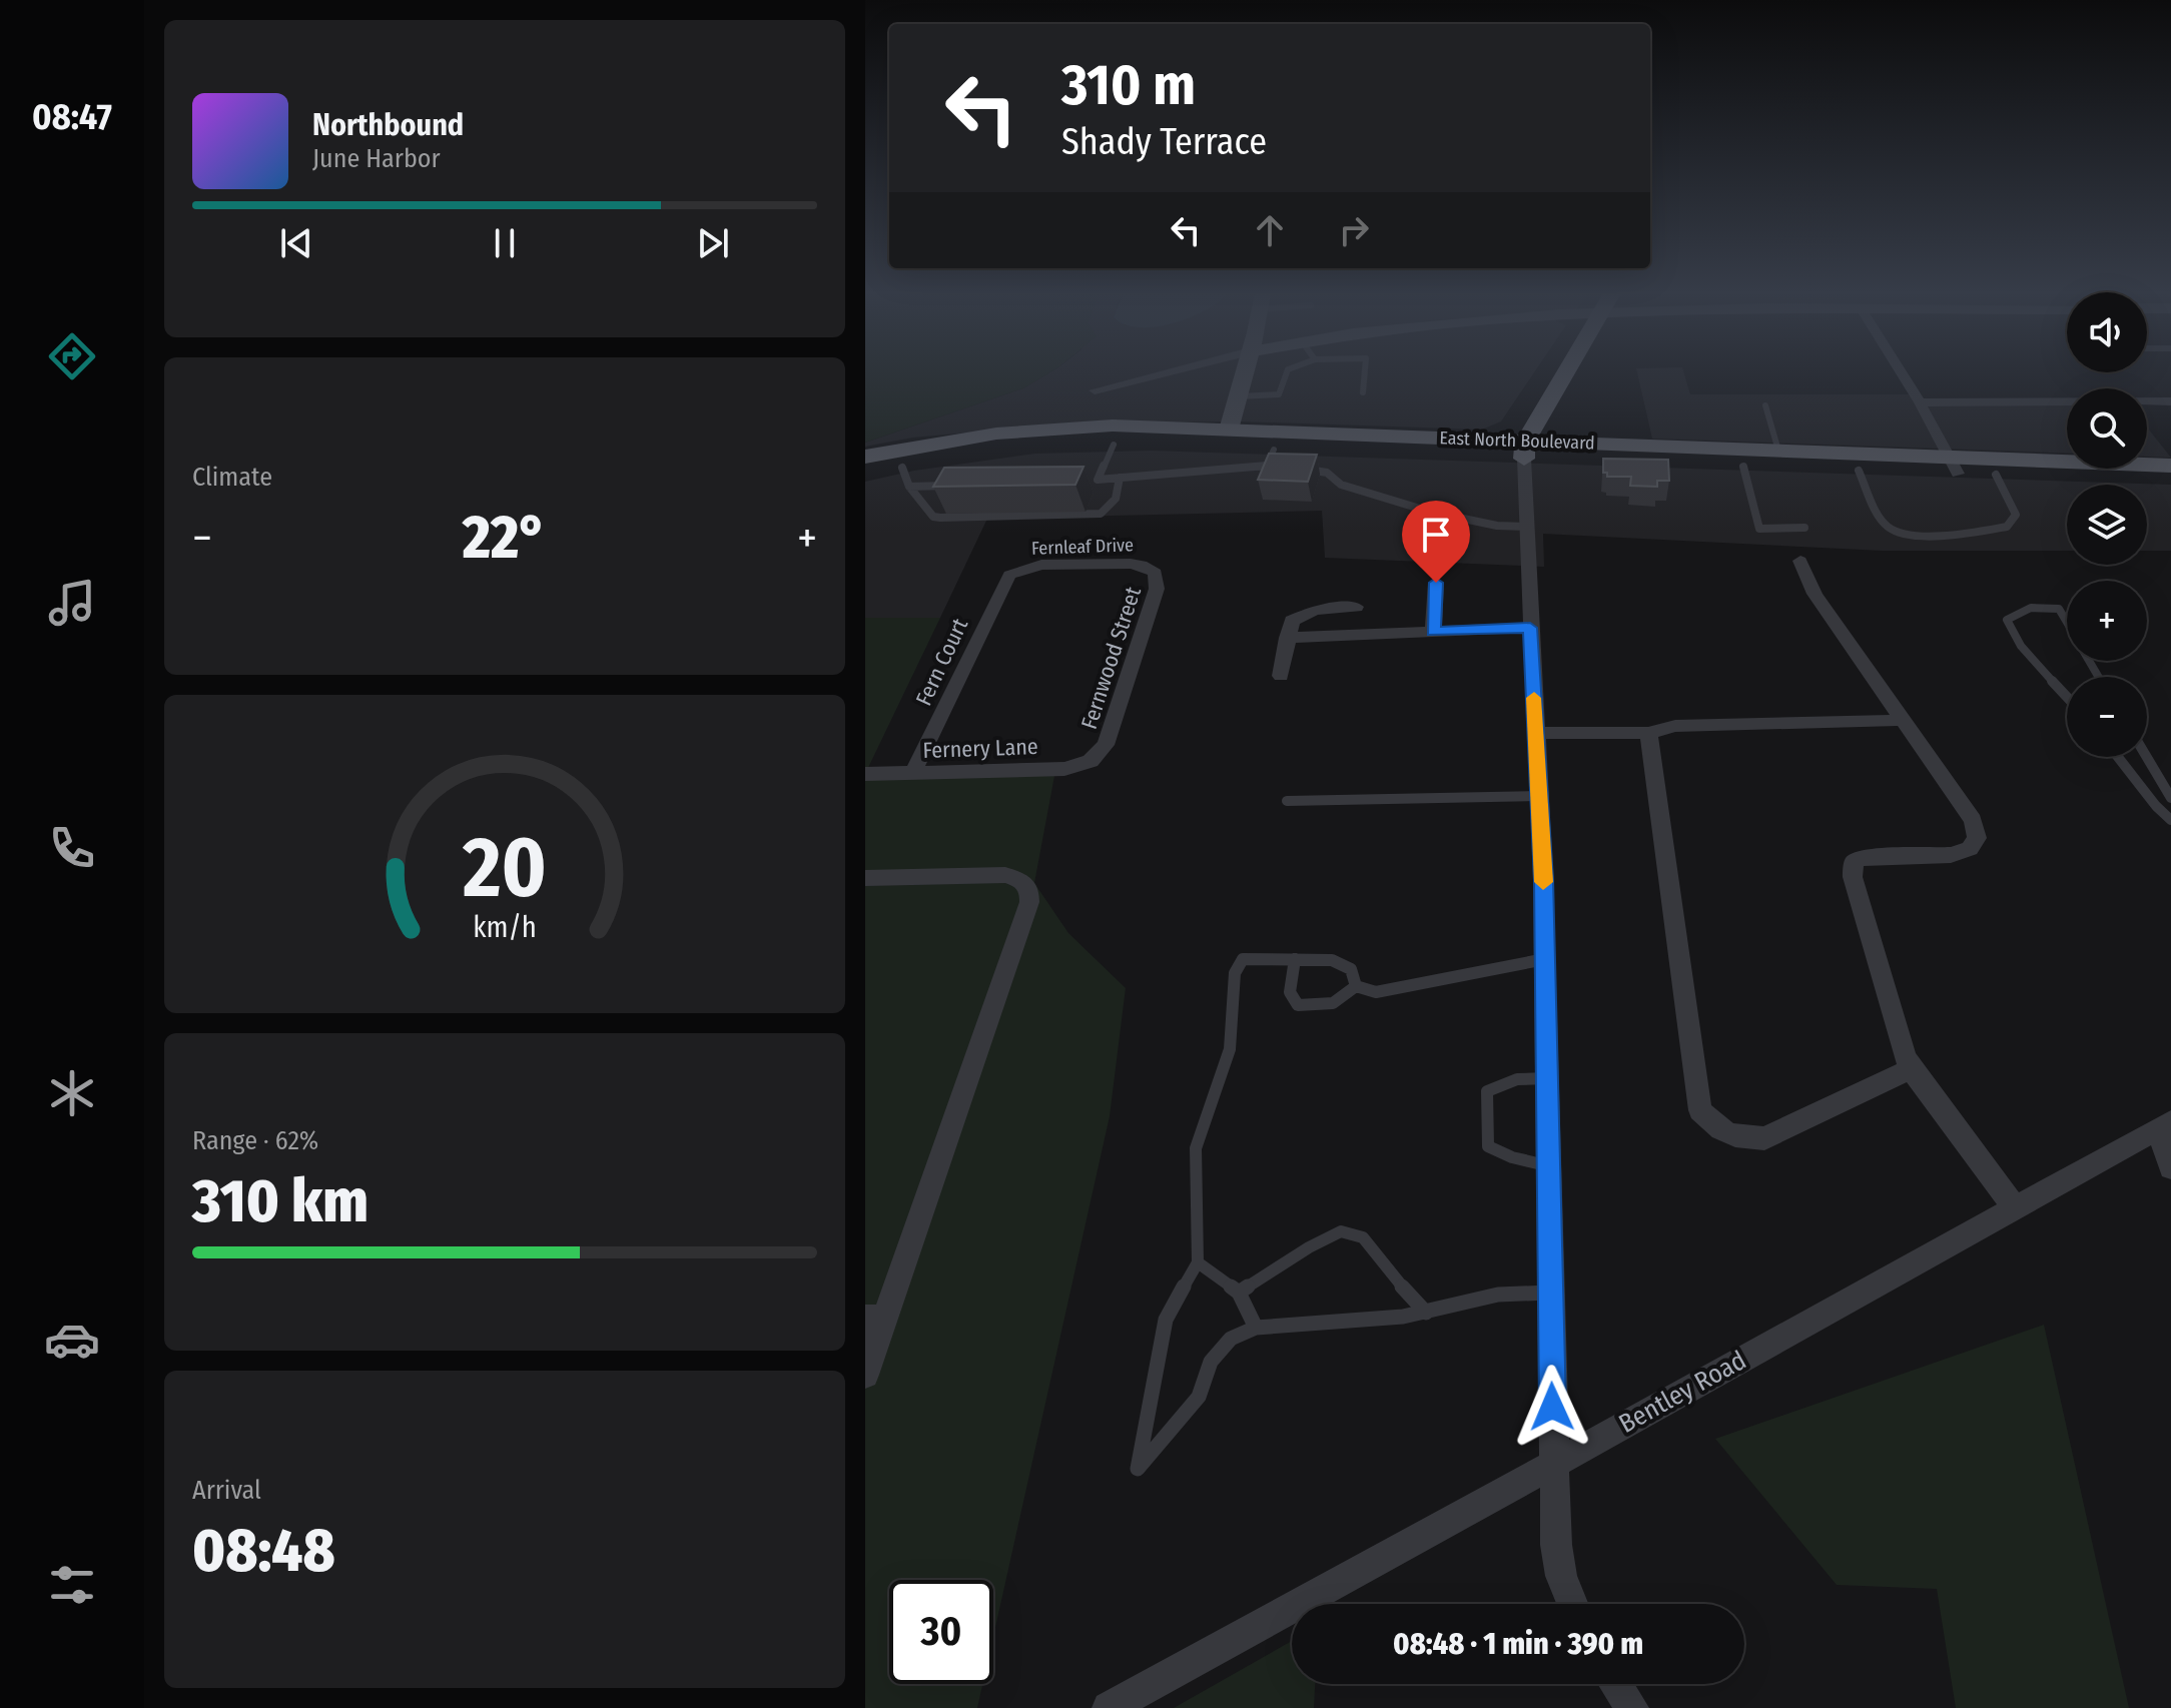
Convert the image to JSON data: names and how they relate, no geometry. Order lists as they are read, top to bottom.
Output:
{
  "streets": {
    "main road": ["East North Boulevard"],
    "street": [
      "Fernleaf Drive",
      "Fernwood Street",
      "Fern Court",
      "Fernery Lane",
      "Bentley Road"
    ]
  },
  "crossings": [
    ["Fernleaf Drive", "Fernwood Street"],
    ["Fernleaf Drive", "Fern Court"],
    ["Fernwood Street", "Fernery Lane"],
    ["Fern Court", "Fernery Lane"]
  ],
  "page": {
    "tabs": "08:47",
    "turn": ["310 m", "Shady Terrace"],
    "song": ["Northbound", "June Harbor"],
    "map_buttons": ["+", "−"],
    "tile": [
      "Climate",
      ["Range · 62%", "310 km"],
      ["Arrival", "08:48"]
    ],
    "heat": ["−", "22°", "+"],
    "limit": "30",
    "trip": "08:48 · 1 min · 390 m",
    "gauge": ["20", "km/h"]
  }
}
